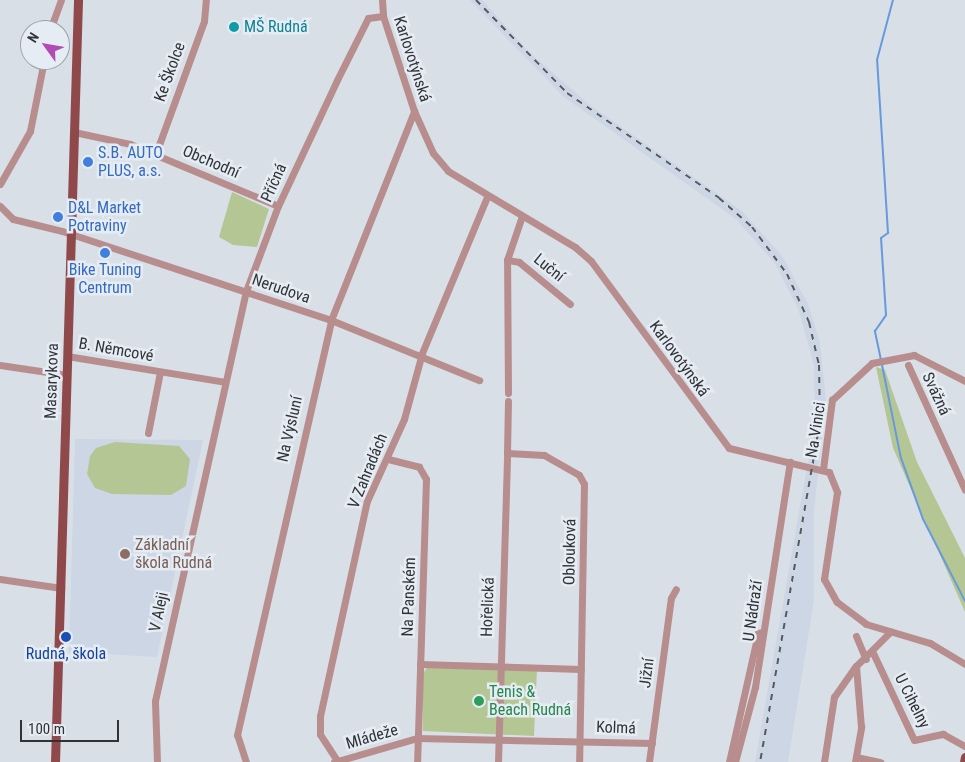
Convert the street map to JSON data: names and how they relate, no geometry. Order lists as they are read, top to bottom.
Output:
{
  "streets": {
    "main road": ["Masarykova"],
    "street": [
      "Karlovotýnská",
      "Ke Školce",
      "Obchodní",
      "Příčná",
      "Luční",
      "Nerudova",
      "B. Němcové",
      "Svážná",
      "Na Výsluní",
      "Na Vinici",
      "V Zahradách",
      "Oblouková",
      "Na Panském",
      "Hořelická",
      "U Nádraží",
      "V Aleji",
      "Jižní",
      "U Cihelny",
      "Kolmá",
      "Mládeže"
    ]
  },
  "crossings": [
    ["Karlovotýnská", "Příčná"],
    ["Karlovotýnská", "Na Výsluní"],
    ["Karlovotýnská", "Na Vinici"],
    ["Karlovotýnská", "V Zahradách"],
    ["Karlovotýnská", "U Nádraží"],
    ["Ke Školce", "Obchodní"],
    ["Obchodní", "Příčná"],
    ["Obchodní", "Masarykova"],
    ["Příčná", "Nerudova"],
    ["Příčná", "B. Němcové"],
    ["Příčná", "V Aleji"],
    ["Nerudova", "Masarykova"],
    ["Nerudova", "Na Výsluní"],
    ["Nerudova", "V Zahradách"],
    ["B. Němcové", "Masarykova"],
    ["B. Němcové", "V Aleji"],
    ["V Zahradách", "Na Panském"],
    ["V Zahradách", "Mládeže"],
    ["Oblouková", "Hořelická"],
    ["Oblouková", "Kolmá"],
    ["Na Panském", "Mládeže"],
    ["Hořelická", "Kolmá"],
    ["Hořelická", "Mládeže"],
    ["Jižní", "Kolmá"],
    ["Kolmá", "Mládeže"]
  ],
  "places": [
    "MŠ Rudná",
    "S.B. AUTO PLUS, a.s.",
    "D&L Market Potraviny",
    "Bike Tuning Centrum",
    "Základní škola Rudná",
    "Rudná, škola",
    "Tenis & Beach Rudná"
  ],
  "scale_bar": "100 m",
  "north": "top left"
}
